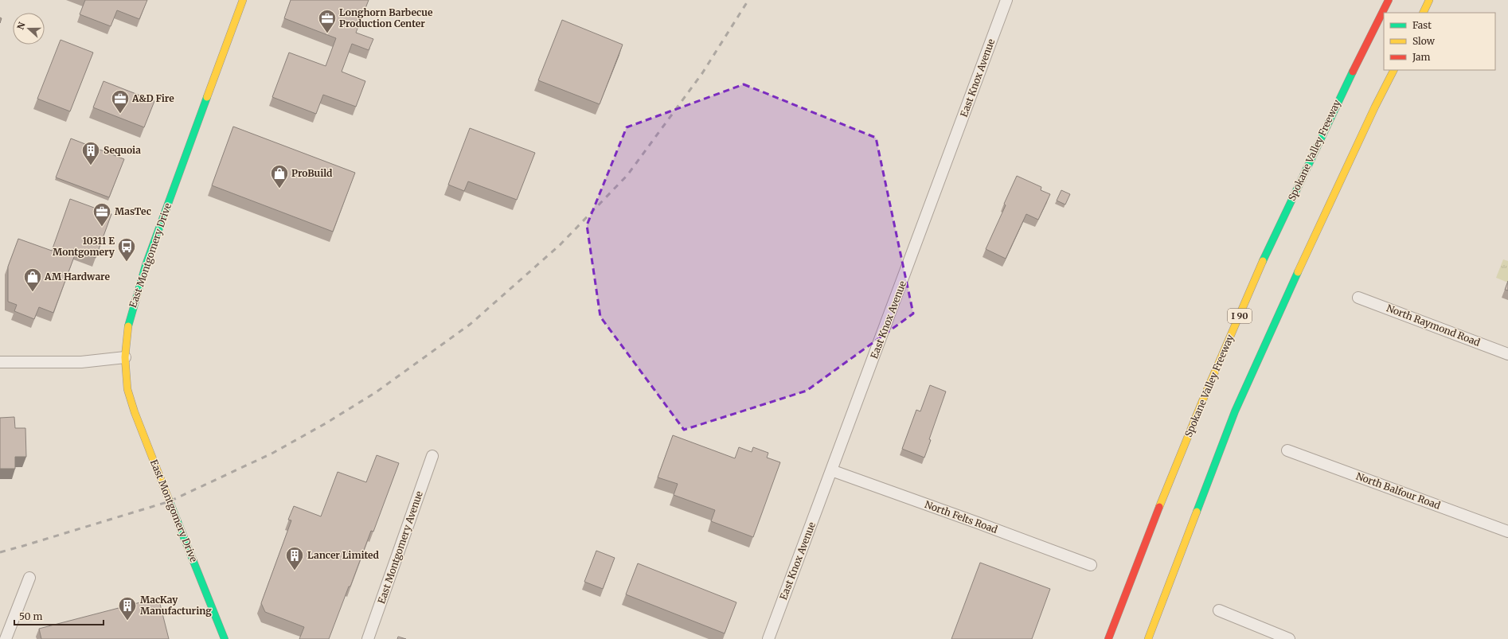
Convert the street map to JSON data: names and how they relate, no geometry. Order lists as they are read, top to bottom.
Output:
{
  "streets": {
    "main road": ["Spokane Valley Freeway", "East Montgomery Drive", "I 90"],
    "street": [
      "East Knox Avenue",
      "North Raymond Road",
      "North Balfour Road",
      "North Felts Road",
      "East Montgomery Avenue"
    ]
  },
  "crossings": [
    ["East Knox Avenue", "North Felts Road"]
  ],
  "places": {
    "office": ["Longhorn Barbecue Production Center", "A&D Fire", "MasTec"],
    "building": ["Sequoia", "Lancer Limited", "MacKay Manufacturing"],
    "shop": ["ProBuild", "AM Hardware"],
    "bus stop": ["10311 E Montgomery"]
  },
  "legend": ["Fast", "Slow", "Jam"],
  "scale_bar": "50 m",
  "north": "left"
}
